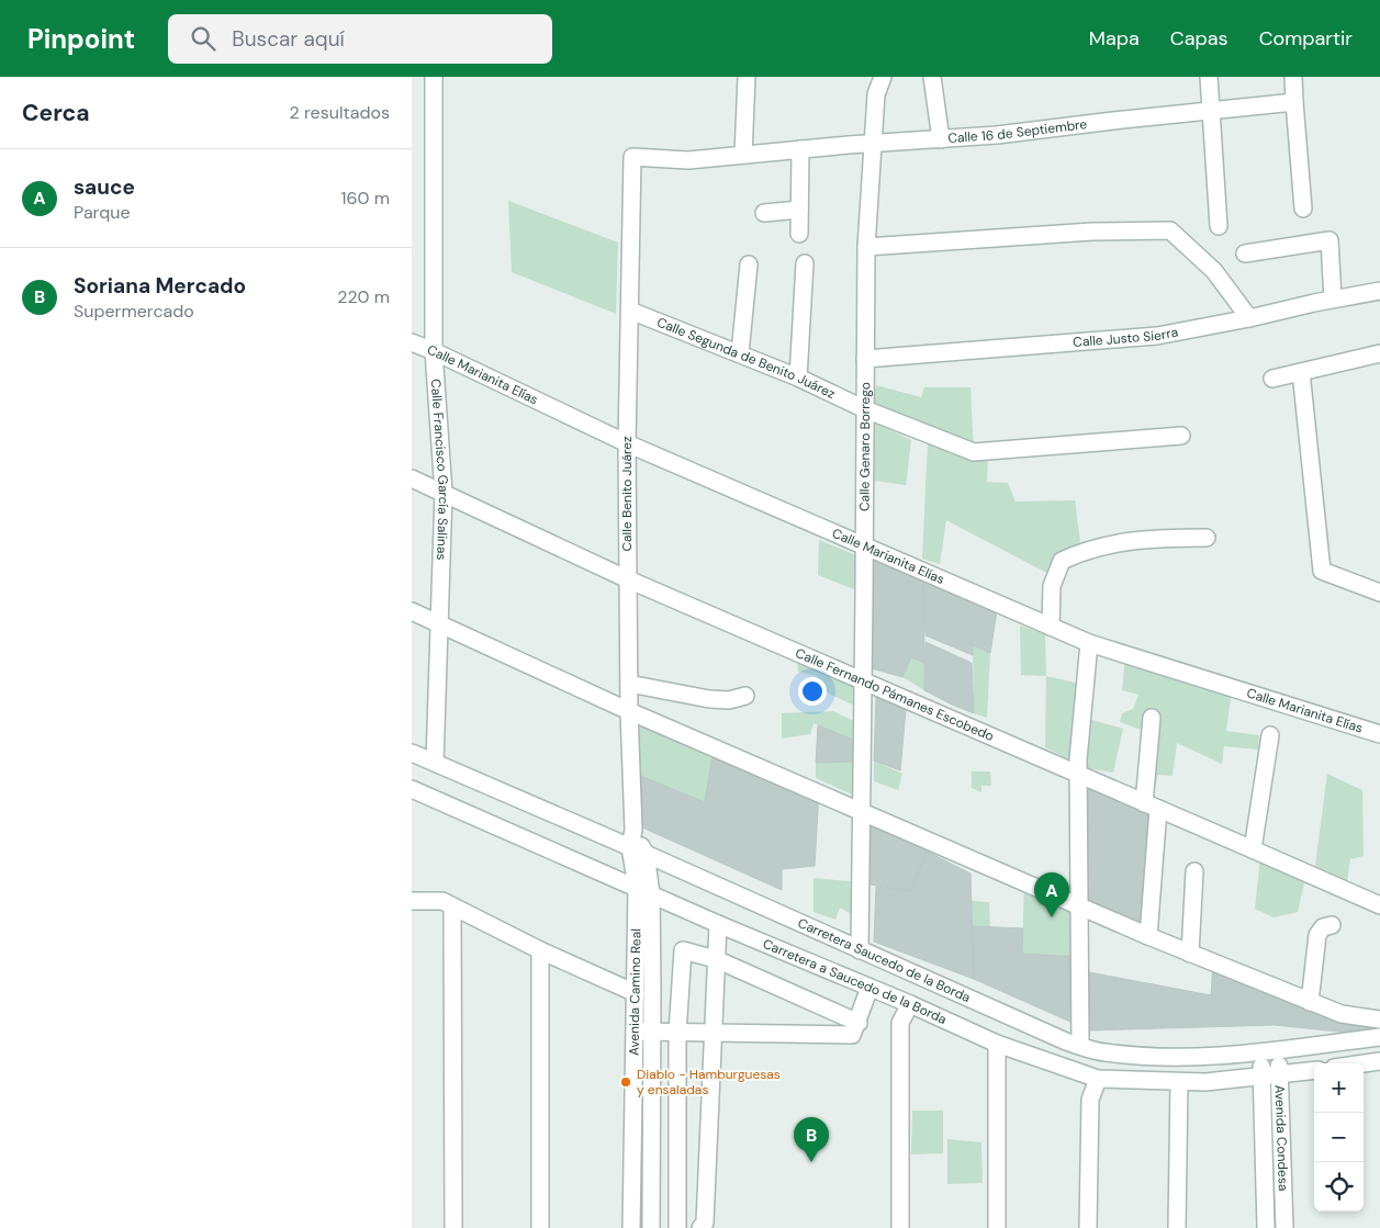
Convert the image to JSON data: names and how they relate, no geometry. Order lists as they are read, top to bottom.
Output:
{
  "streets": {
    "street": [
      "Calle 16 de Septiembre",
      "Calle Justo Sierra",
      "Calle Segunda de Benito Juárez",
      "Calle Marianita Elías",
      "Calle Genaro Borrego",
      "Calle Francisco García Salinas",
      "Calle Benito Juárez",
      "Calle Fernando Pámanes Escobedo",
      "Carretera Saucedo de la Borda",
      "Carretera a Saucedo de la Borda",
      "Avenida Camino Real",
      "Avenida Condesa"
    ]
  },
  "crossings": [
    ["Calle 16 de Septiembre", "Calle Genaro Borrego"],
    ["Calle 16 de Septiembre", "Calle Benito Juárez"],
    ["Calle Justo Sierra", "Calle Genaro Borrego"],
    ["Calle Segunda de Benito Juárez", "Calle Genaro Borrego"],
    ["Calle Segunda de Benito Juárez", "Calle Benito Juárez"],
    ["Calle Marianita Elías", "Calle Genaro Borrego"],
    ["Calle Marianita Elías", "Calle Francisco García Salinas"],
    ["Calle Marianita Elías", "Calle Benito Juárez"],
    ["Calle Genaro Borrego", "Calle Fernando Pámanes Escobedo"],
    ["Calle Genaro Borrego", "Carretera Saucedo de la Borda"],
    ["Calle Francisco García Salinas", "Calle Fernando Pámanes Escobedo"],
    ["Calle Francisco García Salinas", "Carretera Saucedo de la Borda"],
    ["Calle Benito Juárez", "Calle Fernando Pámanes Escobedo"],
    ["Calle Benito Juárez", "Carretera Saucedo de la Borda"],
    ["Calle Benito Juárez", "Carretera a Saucedo de la Borda"],
    ["Calle Benito Juárez", "Avenida Camino Real"],
    ["Carretera Saucedo de la Borda", "Avenida Condesa"],
    ["Carretera a Saucedo de la Borda", "Avenida Camino Real"],
    ["Carretera a Saucedo de la Borda", "Avenida Condesa"]
  ],
  "places": ["Diablo - Hamburguesas y ensaladas"],
  "page": {
    "header": "Pinpoint",
    "search": "Buscar aquí",
    "nav": ["Mapa", "Capas", "Compartir"],
    "heading": ["Cerca", "2 resultados"],
    "list": [
      {
        "mark": "A",
        "name": "sauce",
        "note": "Parque",
        "value": "160 m"
      },
      {
        "mark": "B",
        "name": "Soriana Mercado",
        "note": "Supermercado",
        "value": "220 m"
      }
    ],
    "pins": ["A", "B"],
    "map_buttons": ["+", "−"]
  }
}
